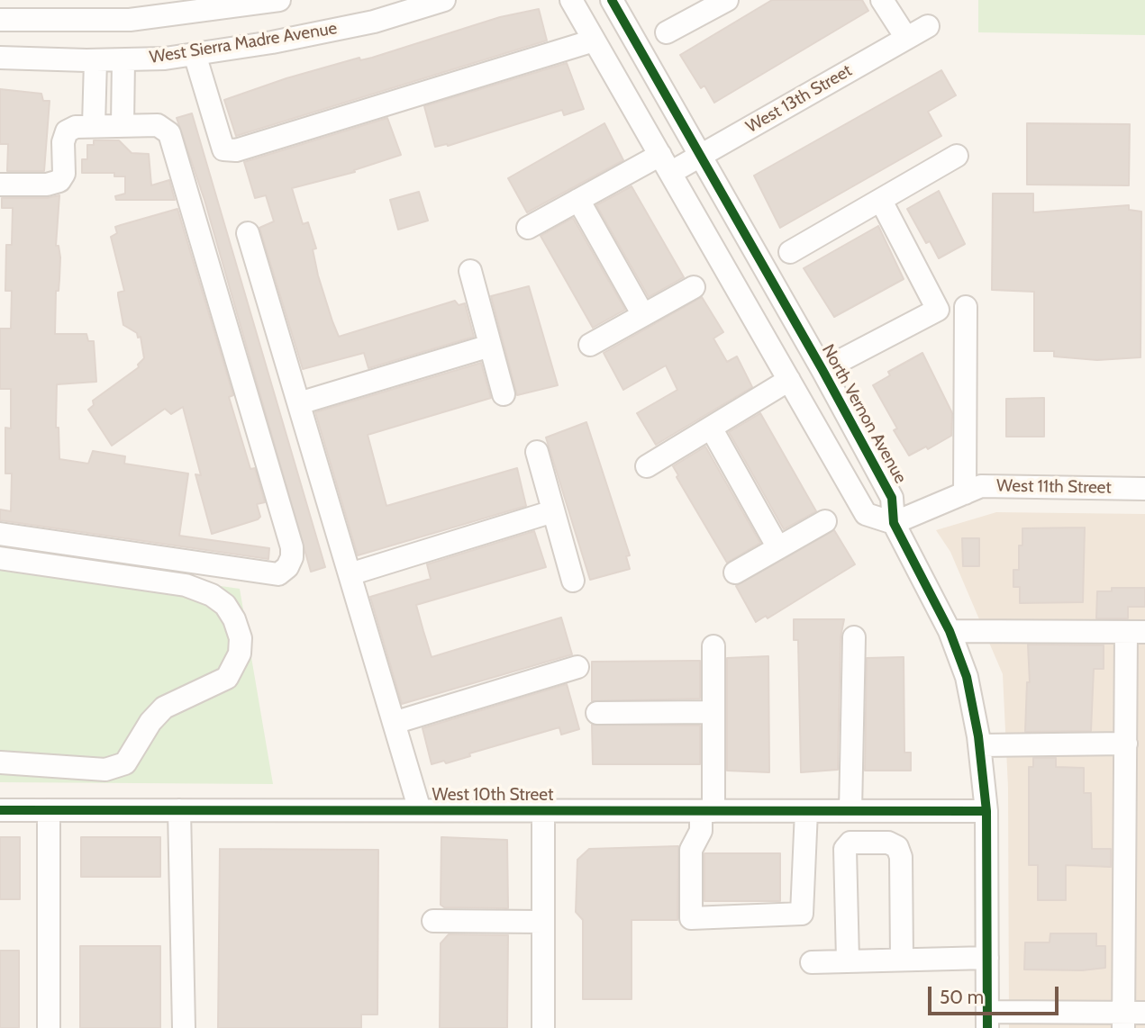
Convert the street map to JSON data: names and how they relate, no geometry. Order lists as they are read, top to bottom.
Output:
{
  "streets": {
    "street": [
      "West Sierra Madre Avenue",
      "West 13th Street",
      "North Vernon Avenue",
      "West 11th Street",
      "West 10th Street"
    ]
  },
  "crossings": [
    ["West 13th Street", "North Vernon Avenue"],
    ["North Vernon Avenue", "West 11th Street"],
    ["North Vernon Avenue", "West 10th Street"]
  ],
  "scale_bar": "50 m"
}
